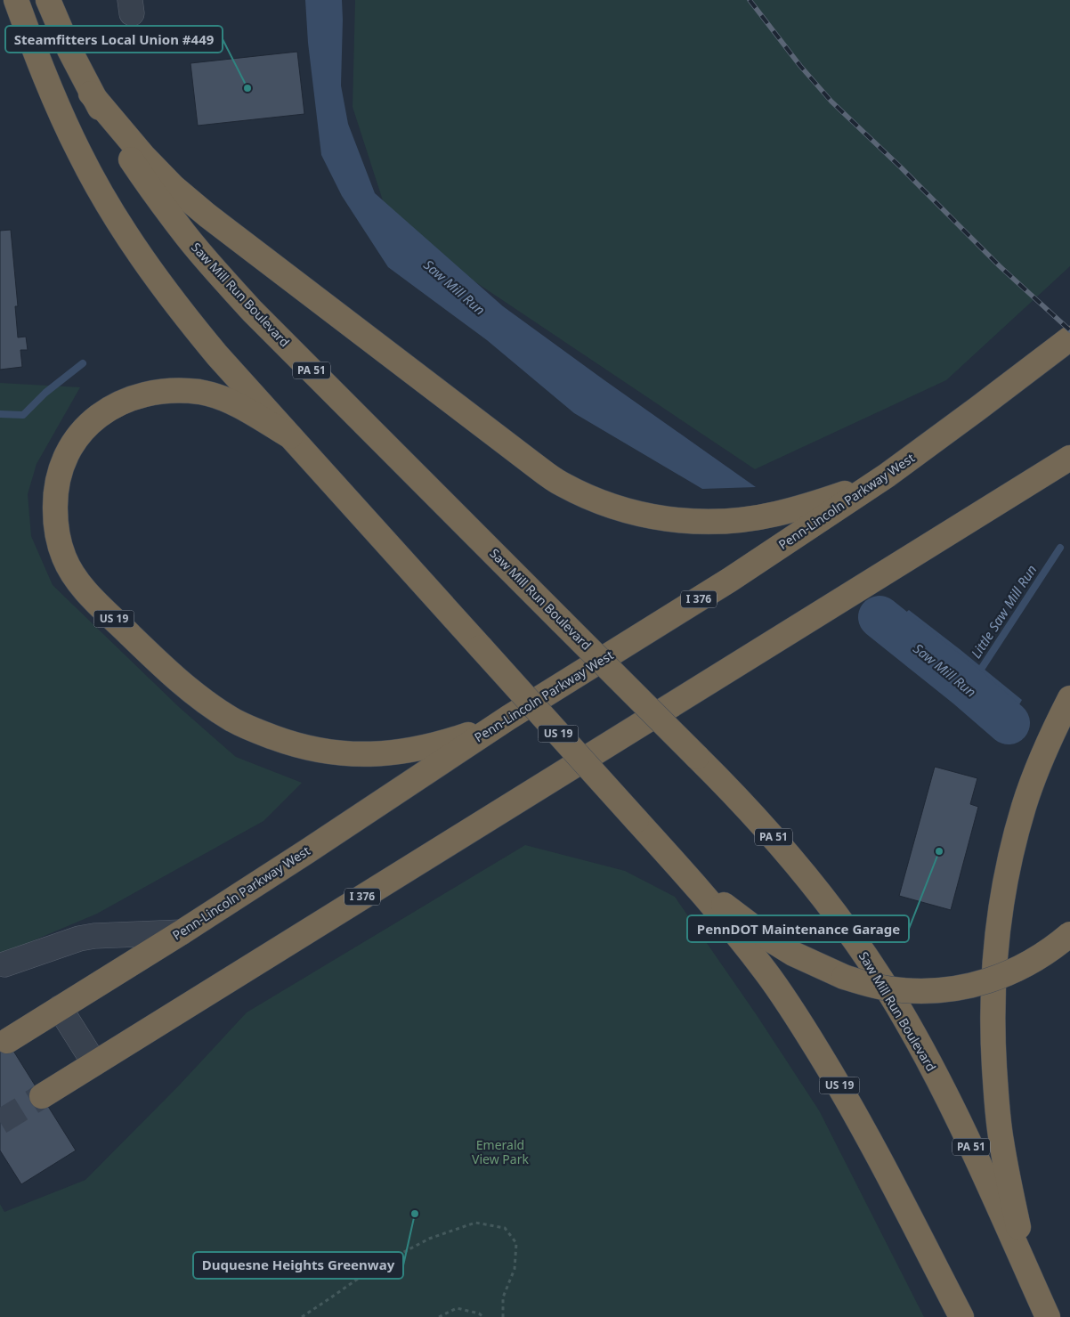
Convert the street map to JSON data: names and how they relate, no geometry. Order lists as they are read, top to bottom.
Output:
{
  "streets": {
    "highway": [
      "Saw Mill Run Boulevard",
      "PA 51",
      "Penn-Lincoln Parkway West",
      "I 376",
      "US 19"
    ]
  },
  "crossings": [
    ["Penn-Lincoln Parkway West", "US 19"]
  ],
  "water": ["Saw Mill Run", "Little Saw Mill Run"],
  "parks": ["Emerald View Park"],
  "places": ["Steamfitters Local Union #449", "PennDOT Maintenance Garage", "Duquesne Heights Greenway"]
}
